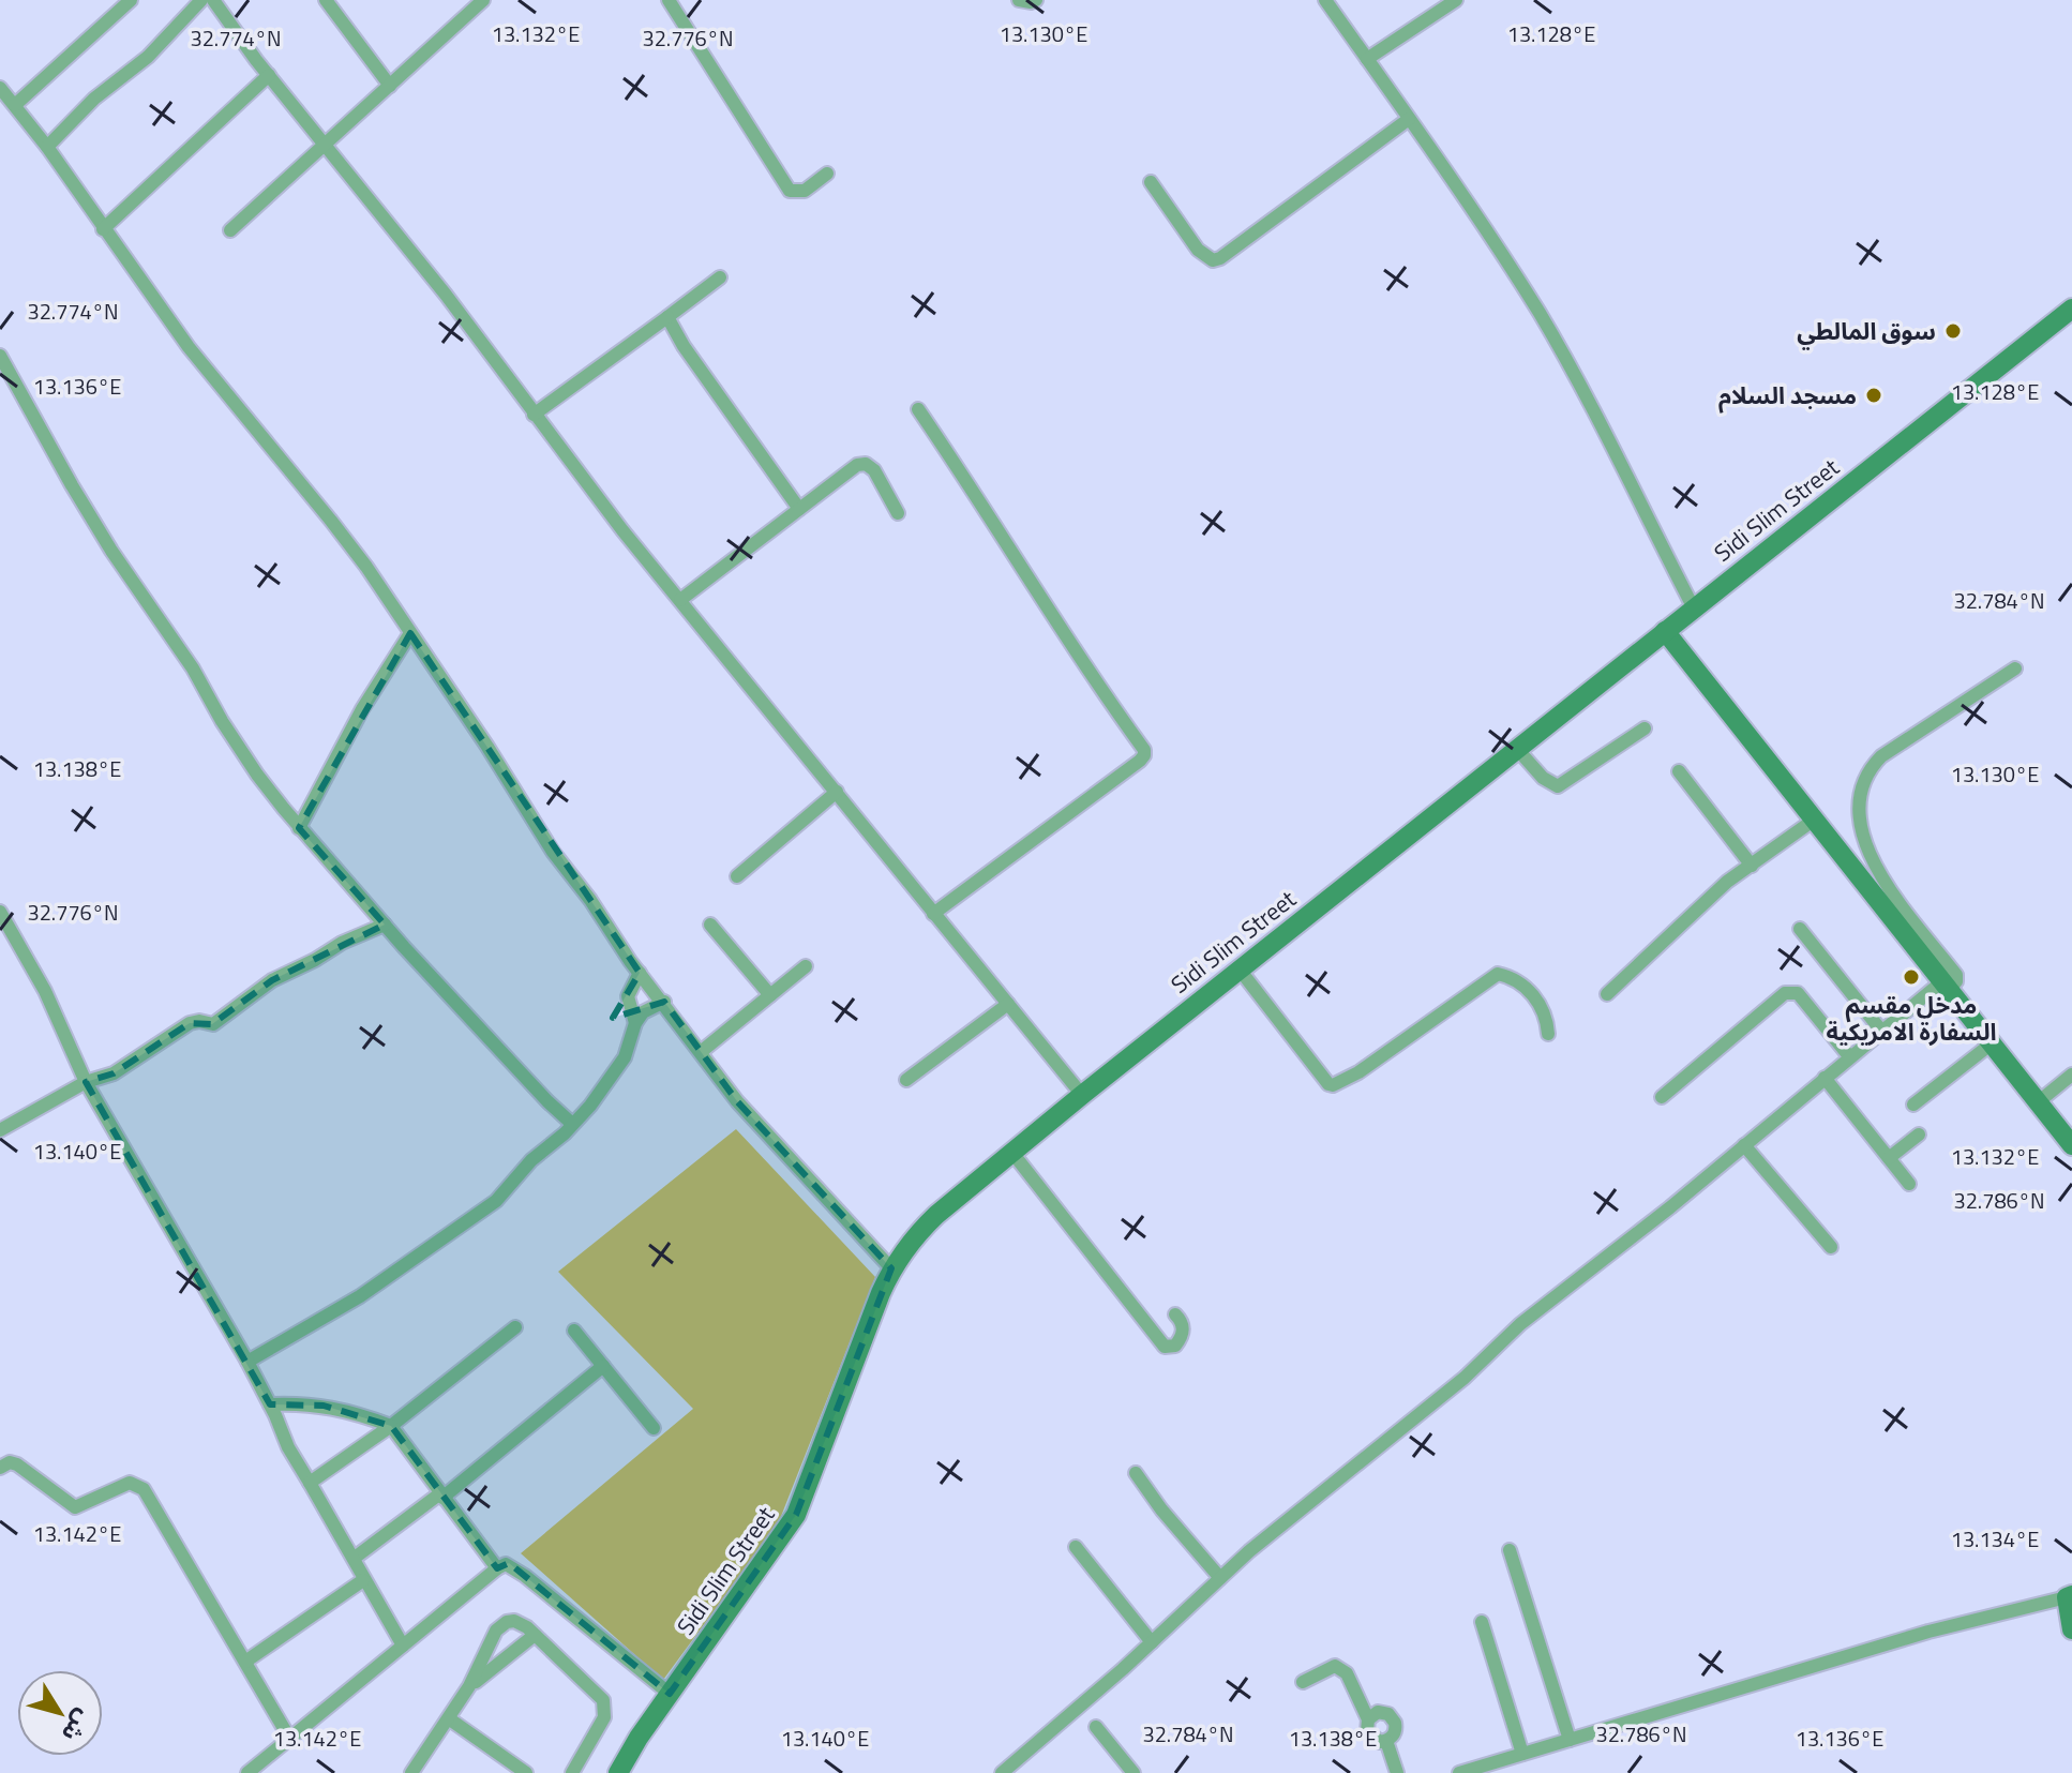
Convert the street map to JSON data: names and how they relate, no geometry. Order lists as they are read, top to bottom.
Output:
{
  "streets": {
    "main road": ["Sidi Slim Street"]
  },
  "places": ["سوق المالطي", "مسجد السلام", "مدخل مقسم السفارة الامريكية"],
  "north": "bottom right",
  "coordinates": [
    "13.130°E",
    "13.132°E",
    "13.128°E",
    "32.774°N",
    "32.776°N",
    "13.136°E",
    "32.784°N",
    "13.138°E",
    "13.140°E",
    "32.786°N",
    "13.142°E",
    "13.134°E"
  ]
}
